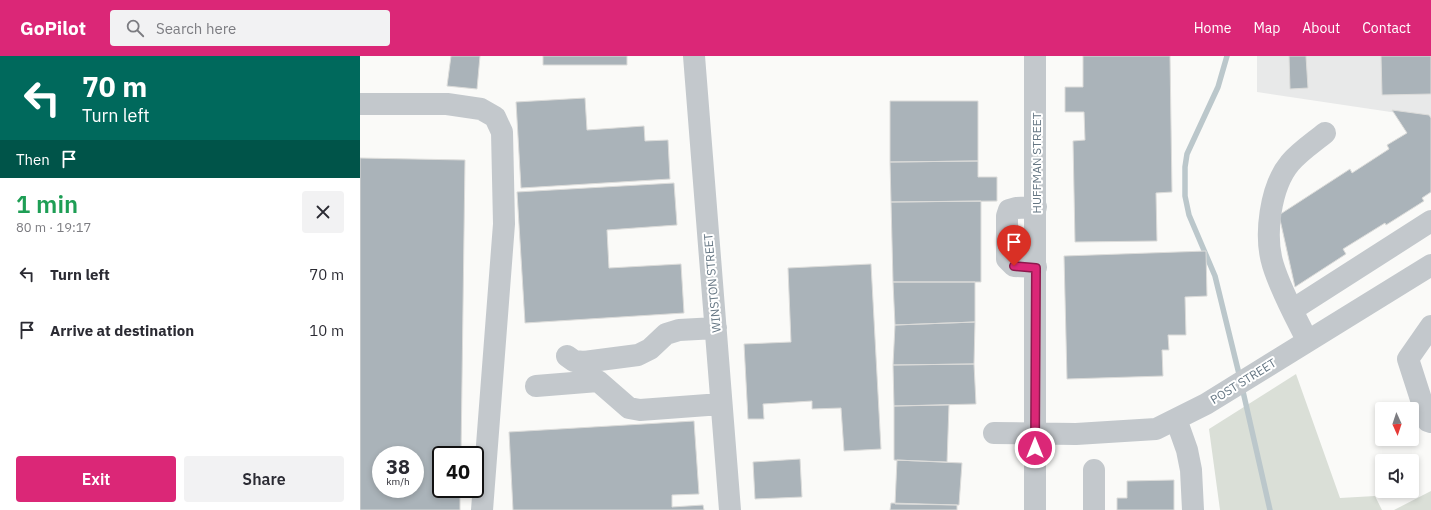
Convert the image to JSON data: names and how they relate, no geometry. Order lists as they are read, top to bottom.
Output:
{
  "streets": {
    "street": ["HUFFMAN STREET", "WINSTON STREET", "POST STREET"]
  },
  "crossings": [
    ["HUFFMAN STREET", "POST STREET"]
  ],
  "north": "bottom",
  "page": {
    "header": "GoPilot",
    "search": "Search here",
    "nav": [
      "Home",
      "Map",
      "About",
      "Contact"
    ],
    "turn": ["70 m", "Turn left"],
    "then": "Then",
    "heading": ["1 min", "80 m · 19:17"],
    "list": [
      {
        "name": "Turn left",
        "value": "70 m"
      },
      {
        "name": "Arrive at destination",
        "value": "10 m"
      }
    ],
    "speed": "38 km/h",
    "limit": "40",
    "buttons": ["Exit", "Share"]
  }
}
